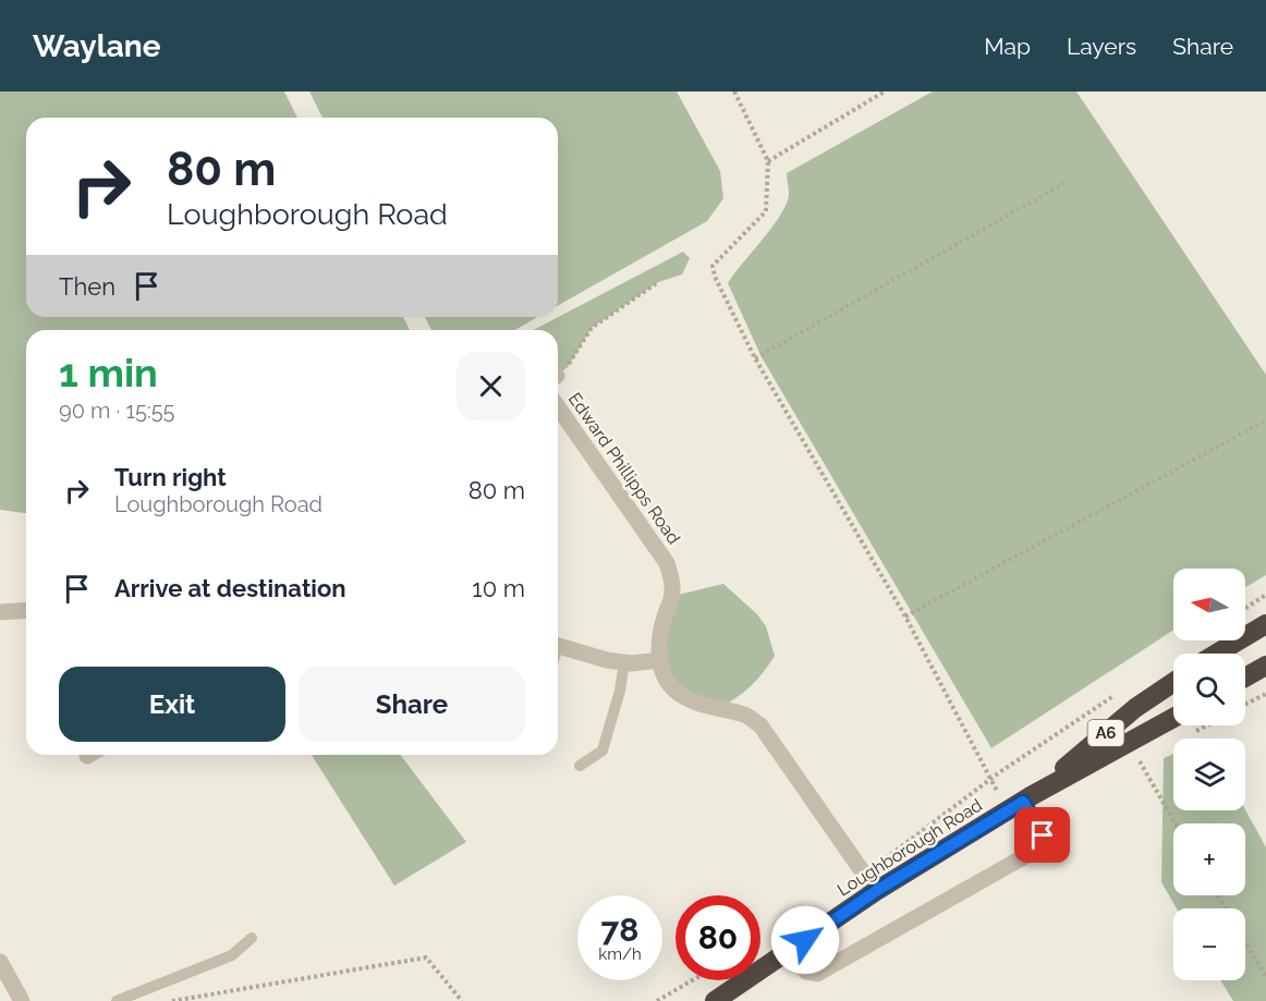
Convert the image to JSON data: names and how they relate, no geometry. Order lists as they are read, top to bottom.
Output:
{
  "streets": {
    "highway": ["A6", "Loughborough Road"],
    "street": ["Edward Phillipps Road"]
  },
  "crossings": [
    ["Edward Phillipps Road", "Loughborough Road"],
    ["A6", "Loughborough Road"]
  ],
  "north": "left",
  "page": {
    "header": "Waylane",
    "nav": ["Map", "Layers", "Share"],
    "turn": ["80 m", "Loughborough Road"],
    "then": "Then",
    "heading": ["1 min", "90 m · 15:55"],
    "list": [
      {
        "name": "Turn right",
        "note": "Loughborough Road",
        "value": "80 m"
      },
      {
        "name": "Arrive at destination",
        "value": "10 m"
      }
    ],
    "map_buttons": ["+", "−"],
    "buttons": ["Exit", "Share"],
    "speed": "78 km/h",
    "limit": "80"
  }
}
